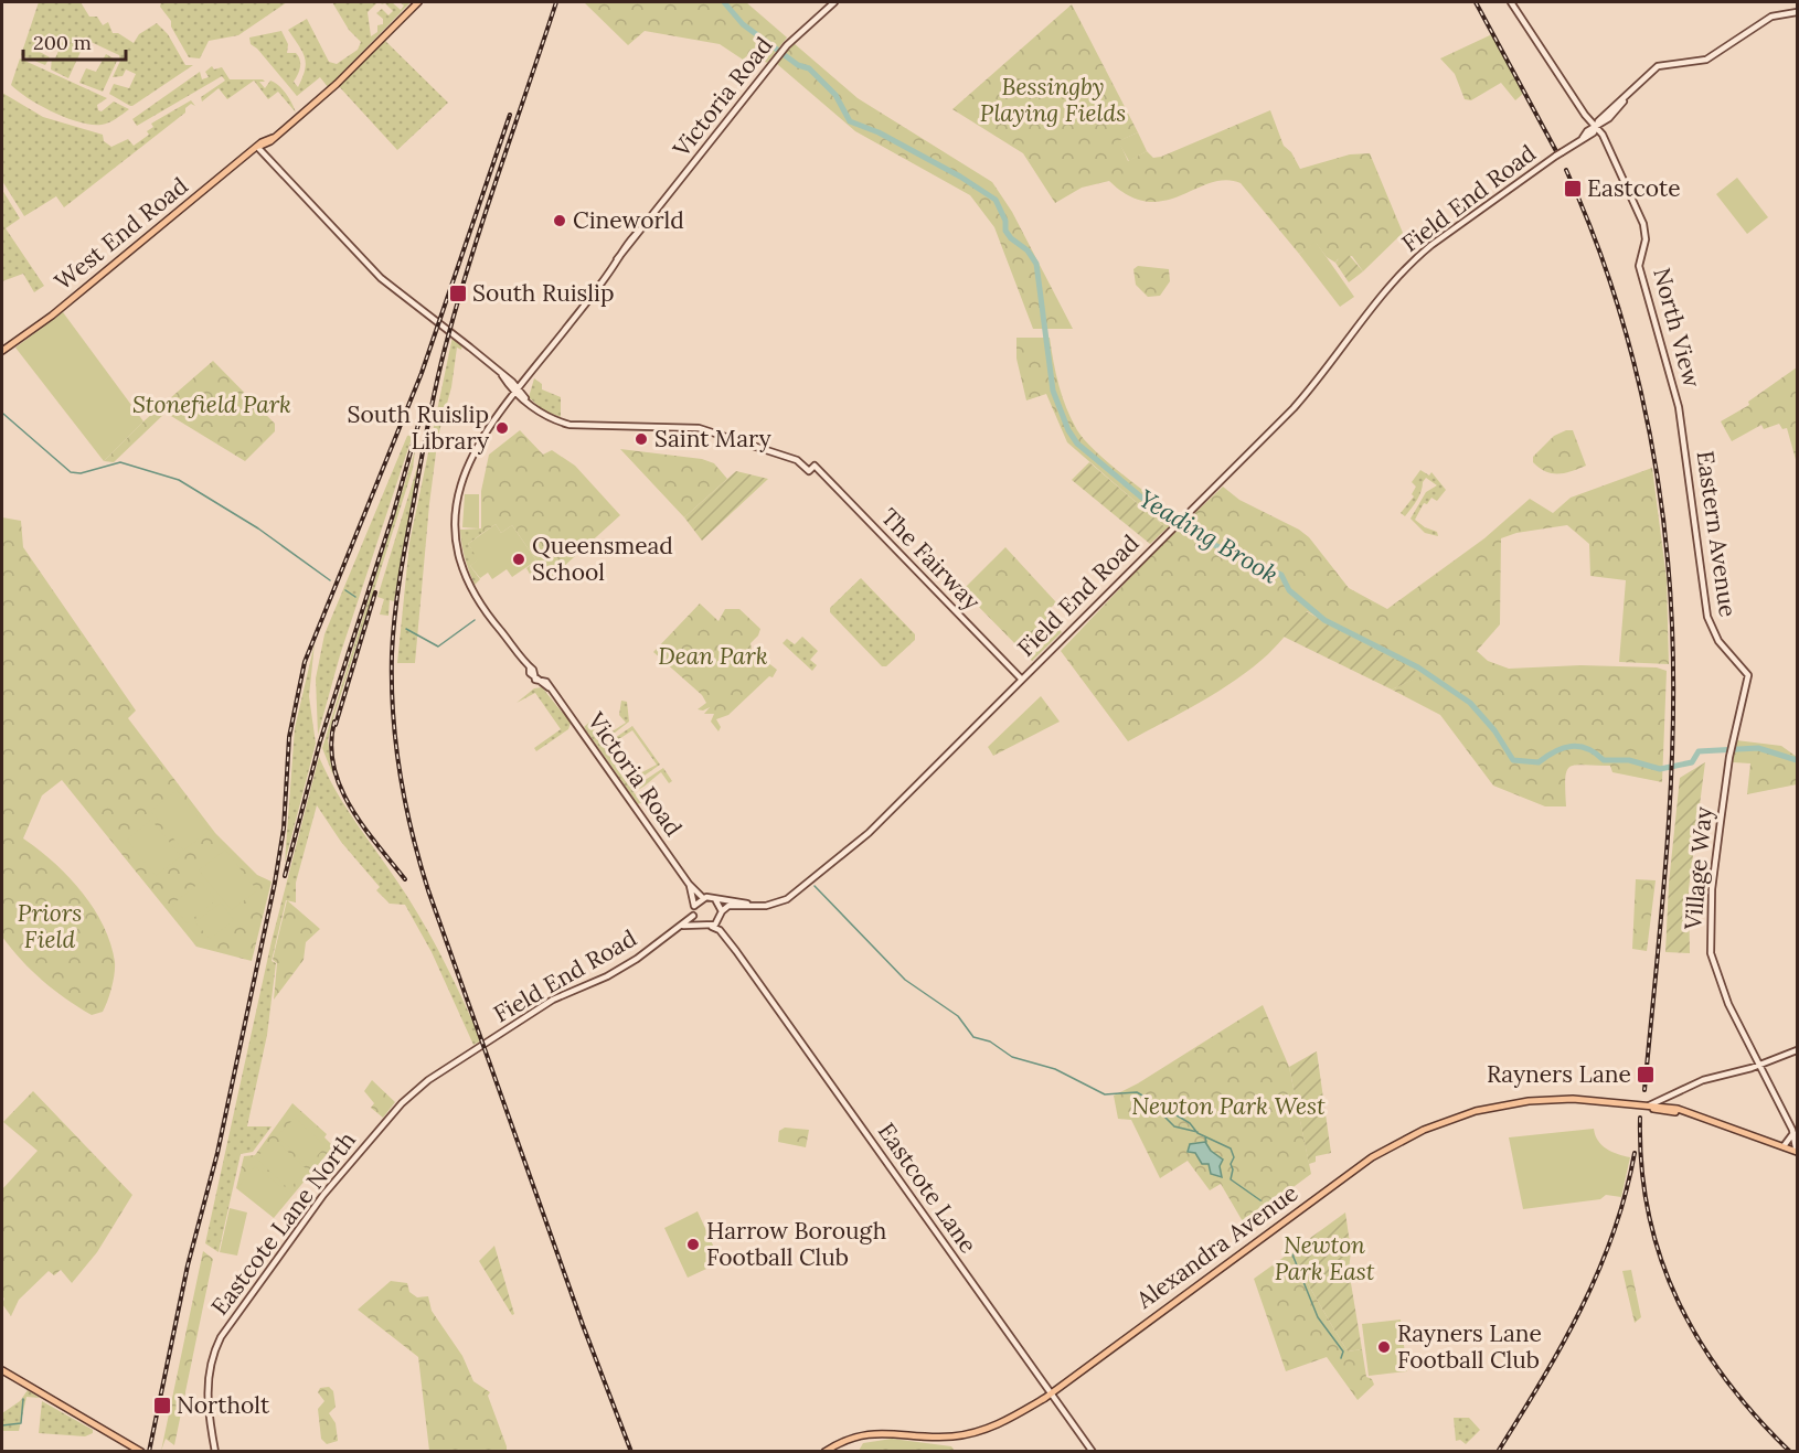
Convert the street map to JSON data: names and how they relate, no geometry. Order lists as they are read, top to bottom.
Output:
{
  "streets": {
    "main road": ["West End Road", "Alexandra Avenue"],
    "street": [
      "Victoria Road",
      "Field End Road",
      "North View",
      "Eastern Avenue",
      "The Fairway",
      "Village Way",
      "Eastcote Lane",
      "Eastcote Lane North"
    ]
  },
  "crossings": [
    ["Victoria Road", "Field End Road"],
    ["Victoria Road", "Eastcote Lane"],
    ["Field End Road", "North View"],
    ["Field End Road", "The Fairway"],
    ["Field End Road", "Eastcote Lane"],
    ["Field End Road", "Eastcote Lane North"],
    ["North View", "Eastern Avenue"],
    ["Eastern Avenue", "Village Way"],
    ["Eastcote Lane", "Alexandra Avenue"]
  ],
  "water": ["Yeading Brook"],
  "parks": [
    "Bessingby Playing Fields",
    "Stonefield Park",
    "Dean Park",
    "Priors Field",
    "Newton Park West",
    "Newton Park East"
  ],
  "places": {
    "transit": [
      "Eastcote",
      "South Ruislip",
      "Rayners Lane",
      "Northolt"
    ],
    "other": [
      "Cineworld",
      "South Ruislip Library",
      "Saint Mary",
      "Queensmead School",
      "Harrow Borough Football Club",
      "Rayners Lane Football Club"
    ]
  },
  "scale_bar": "200 m"
}
